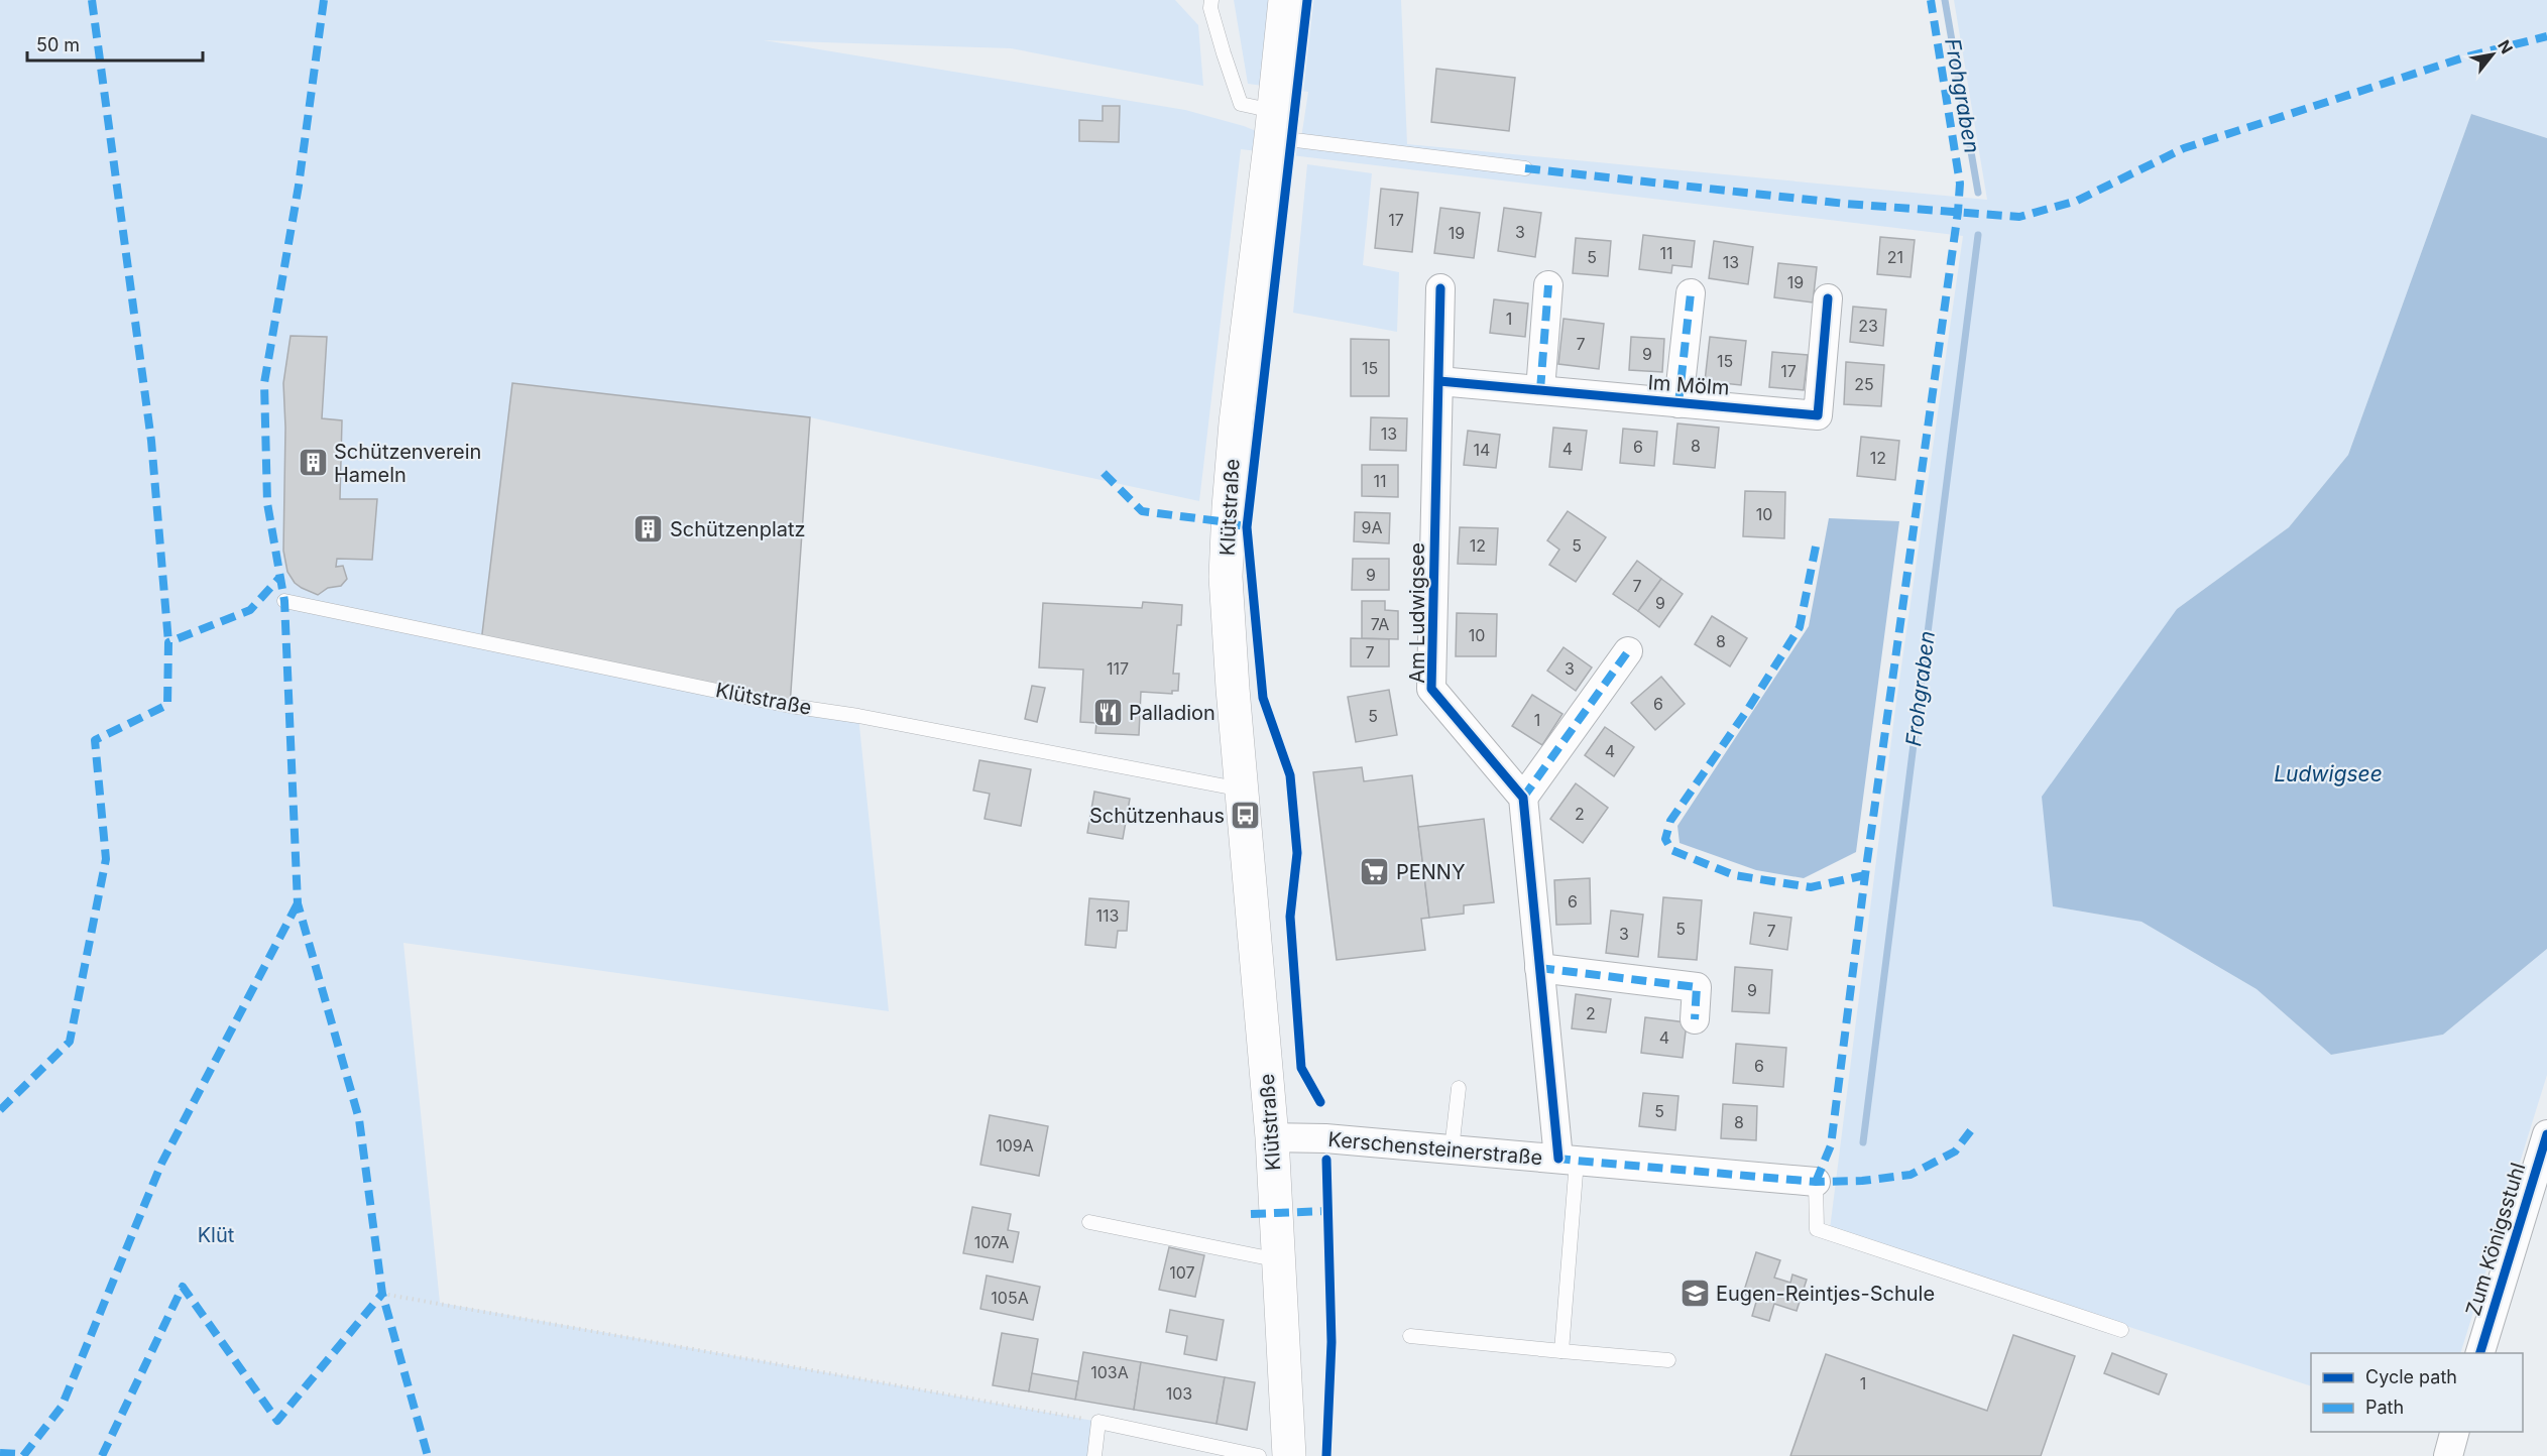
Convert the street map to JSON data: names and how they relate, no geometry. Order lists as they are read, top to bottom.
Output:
{
  "streets": {
    "main road": ["Klütstraße"],
    "street": [
      "Im Mölm",
      "Am Ludwigsee",
      "Kerschensteinerstraße",
      "Zum Königsstuhl"
    ]
  },
  "crossings": [
    ["Im Mölm", "Am Ludwigsee"],
    ["Klütstraße", "Kerschensteinerstraße"]
  ],
  "water": ["Frohgraben", "Ludwigsee"],
  "parks": ["Klüt"],
  "places": {
    "building": ["Schützenverein Hameln", "Schützenplatz"],
    "restaurant": ["Palladion"],
    "bus stop": ["Schützenhaus"],
    "supermarket": ["PENNY"],
    "school or university": ["Eugen-Reintjes-Schule"]
  },
  "house_numbers": [
    "17",
    "3",
    "19",
    "11",
    "5",
    "21",
    "13",
    "19",
    "1",
    "23",
    "7",
    "9",
    "15",
    "15",
    "17",
    "25",
    "13",
    "8",
    "6",
    "4",
    "14",
    "12",
    "11",
    "10",
    "9A",
    "12",
    "5",
    "9",
    "7",
    "9",
    "7A",
    "10",
    "8",
    "7",
    "117",
    "3",
    "6",
    "5",
    "1",
    "4",
    "2",
    "6",
    "113",
    "5",
    "7",
    "3",
    "9",
    "2",
    "4",
    "6",
    "5",
    "8",
    "109A",
    "107A",
    "107",
    "105A",
    "103A",
    "1",
    "103"
  ],
  "legend": ["Cycle path", "Path"],
  "scale_bar": "50 m",
  "north": "top right"
}
